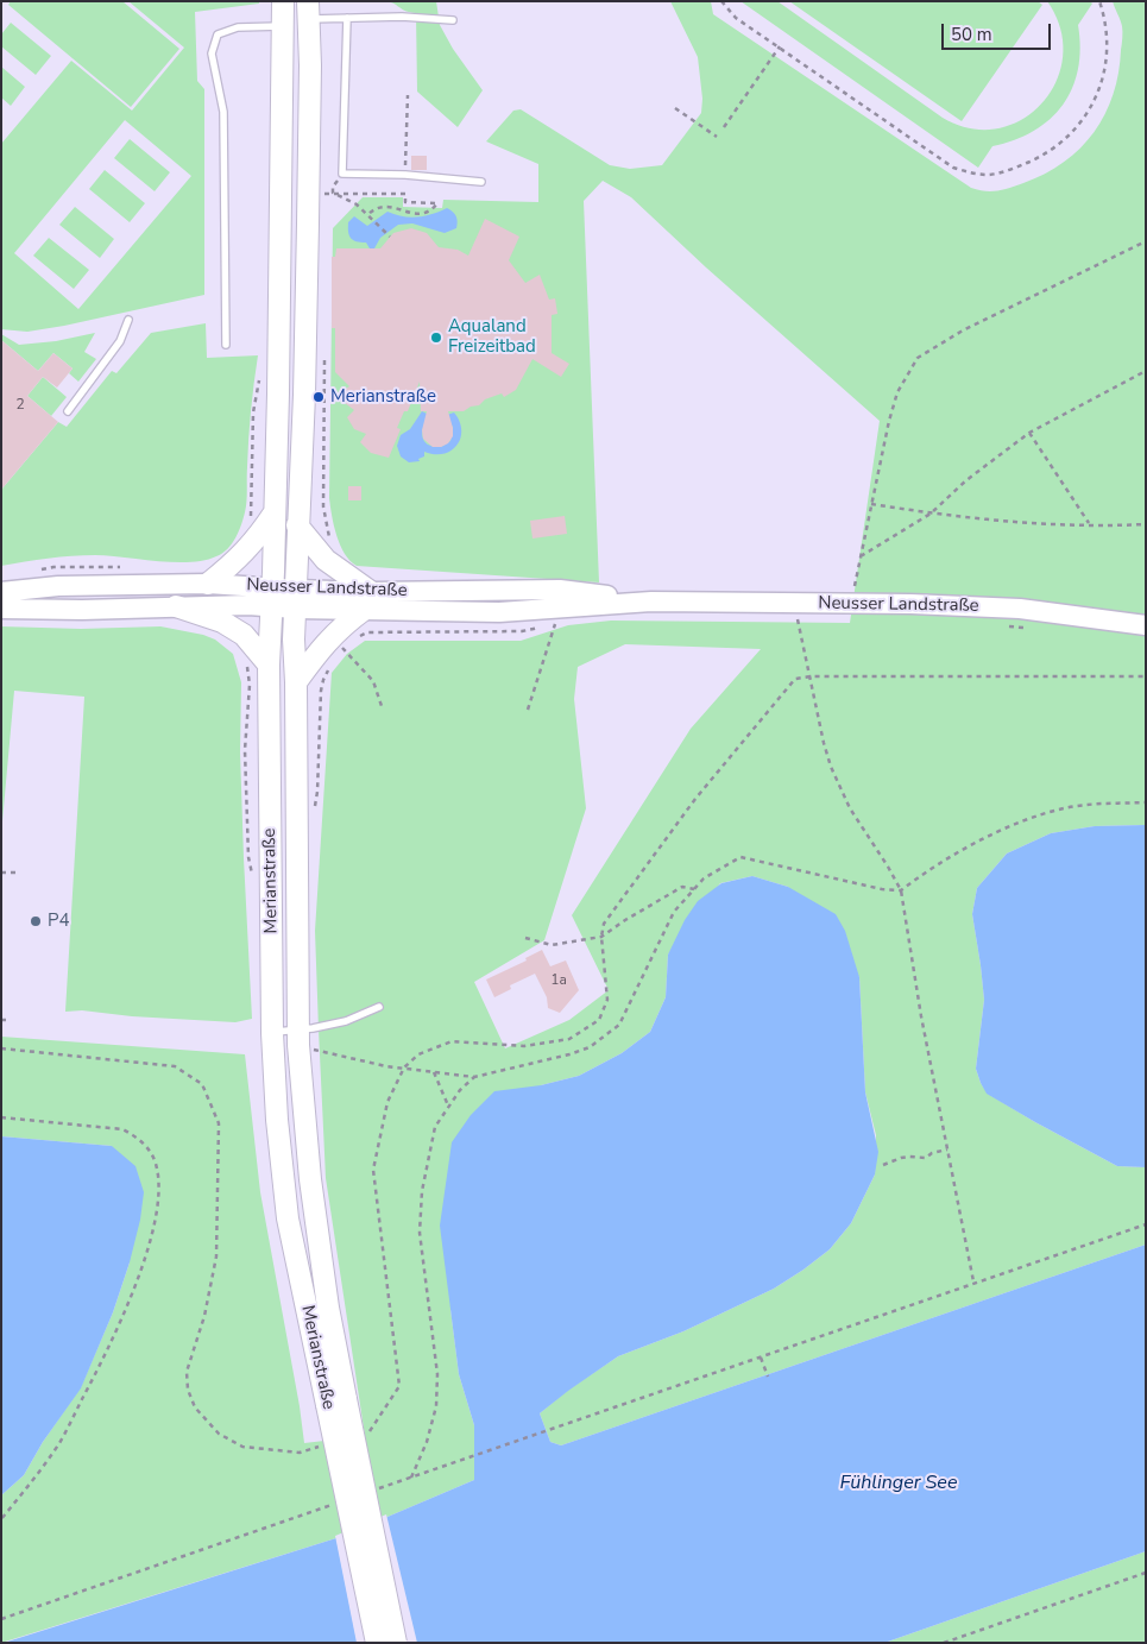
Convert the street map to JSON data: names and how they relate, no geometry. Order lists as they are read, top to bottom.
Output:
{
  "streets": {
    "main road": ["Neusser Landstraße", "Merianstraße"]
  },
  "crossings": [
    ["Neusser Landstraße", "Merianstraße"]
  ],
  "water": ["Fühlinger See"],
  "places": ["Aqualand Freizeitbad", "Merianstraße", "P4"],
  "house_numbers": ["2", "1a"],
  "scale_bar": "50 m"
}
